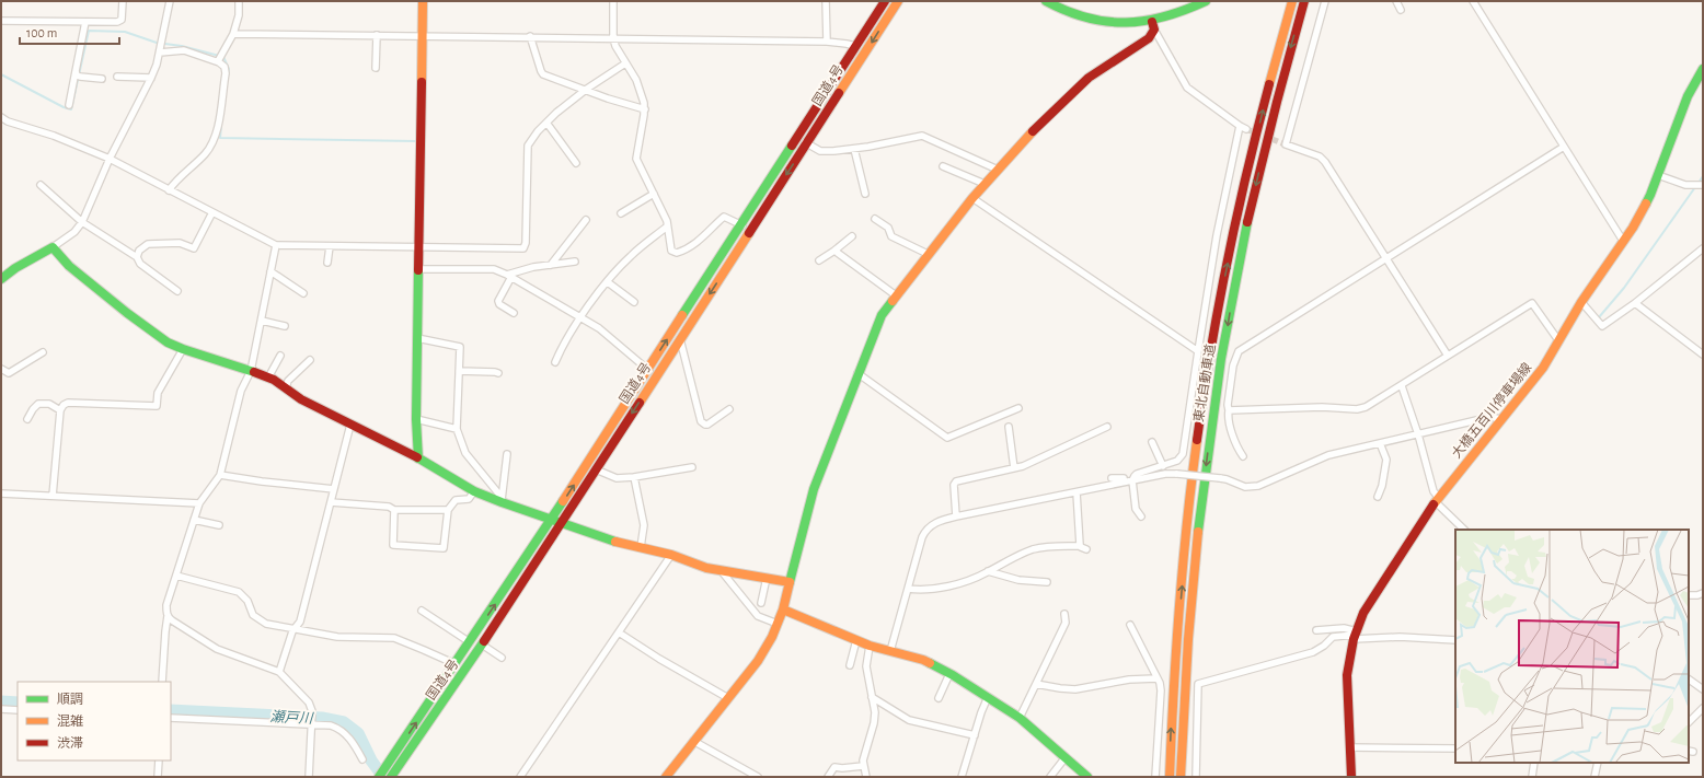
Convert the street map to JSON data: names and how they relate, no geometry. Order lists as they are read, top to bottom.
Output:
{
  "streets": {
    "main road": ["国道4号", "東北自動車道", "大橋五百川停車場線"]
  },
  "water": ["瀬戸川"],
  "legend": ["順調", "混雑", "渋滞"],
  "scale_bar": "100 m"
}
